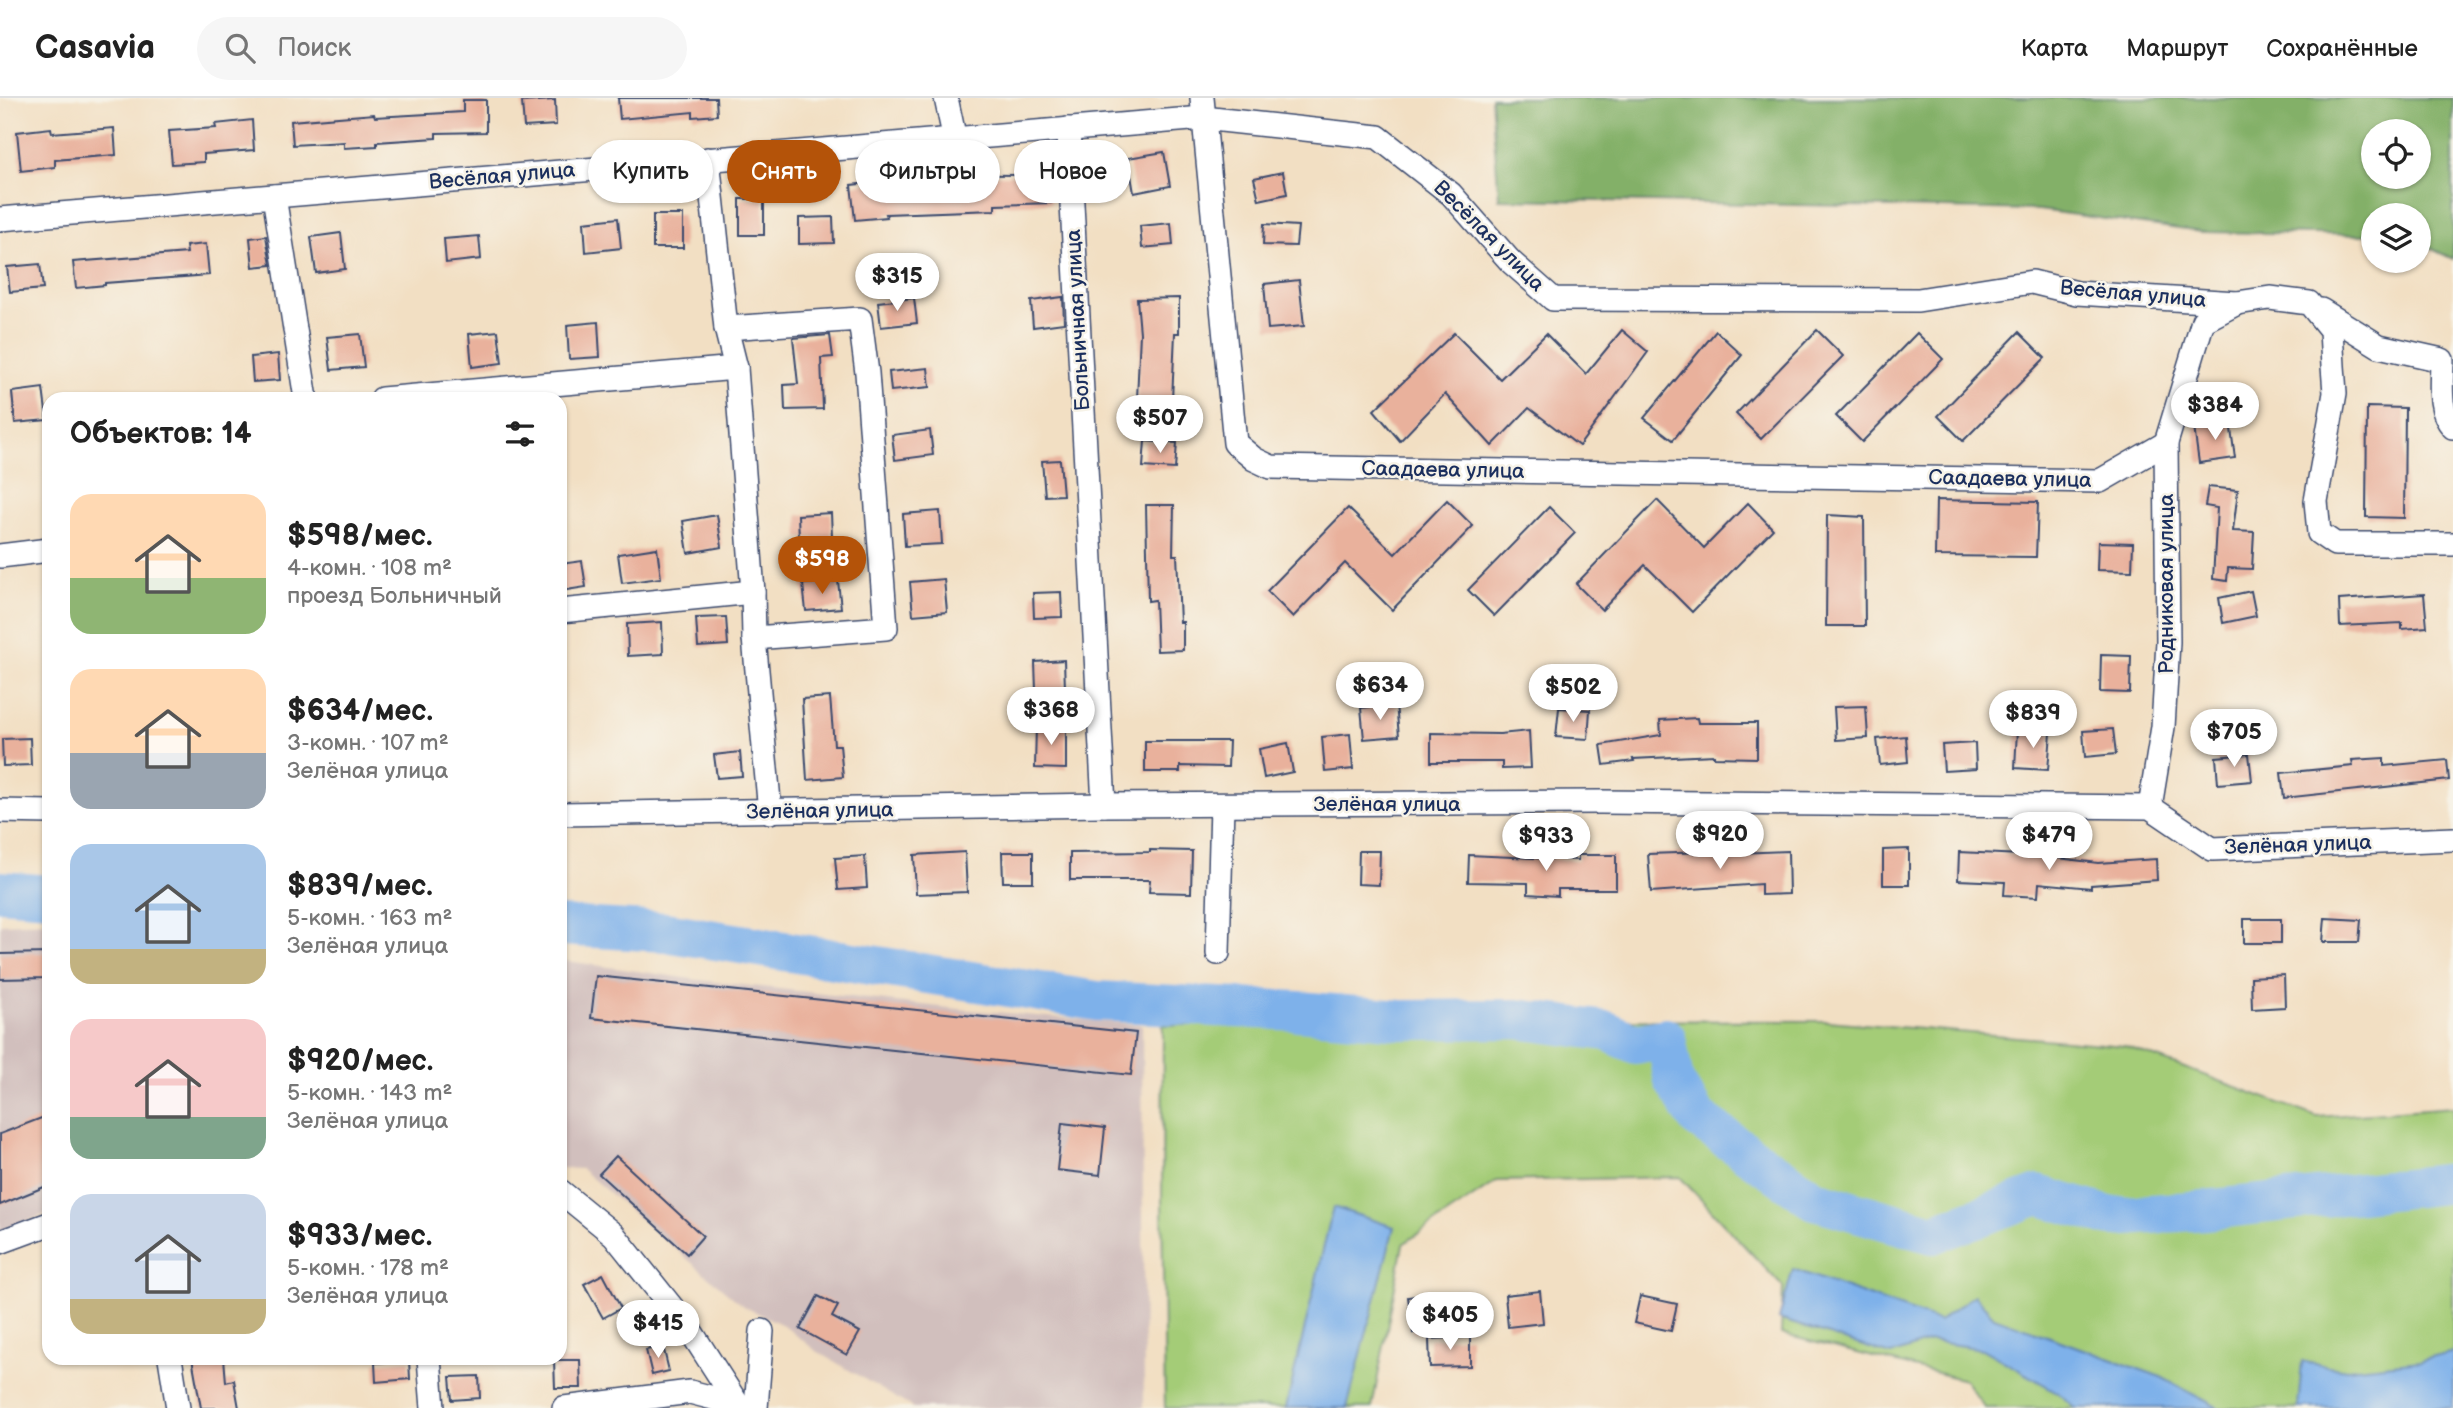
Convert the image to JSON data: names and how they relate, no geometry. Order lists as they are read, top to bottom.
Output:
{
  "streets": {
    "street": [
      "Весёлая улица",
      "Больничная улица",
      "Саадаева улица",
      "Родниковая улица",
      "Зелёная улица"
    ]
  },
  "crossings": [
    ["Весёлая улица", "Больничная улица"],
    ["Весёлая улица", "Саадаева улица"],
    ["Больничная улица", "Зелёная улица"],
    ["Саадаева улица", "Родниковая улица"],
    ["Родниковая улица", "Зелёная улица"]
  ],
  "page": {
    "header": "Casavia",
    "search": "Поиск",
    "nav": ["Карта", "Маршрут", "Сохранённые"],
    "chip": [
      "Купить",
      "Снять",
      "Фильтры",
      "Новое"
    ],
    "price": [
      "$315",
      "$384",
      "$507",
      "$598",
      "$634",
      "$502",
      "$368",
      "$839",
      "$705",
      "$920",
      "$479",
      "$933",
      "$405",
      "$415"
    ],
    "heading": "Объектов: 14",
    "list": [
      {
        "name": "$598/мес.",
        "note": "4-комн. · 108 m² · проезд Больничный"
      },
      {
        "name": "$634/мес.",
        "note": "3-комн. · 107 m² · Зелёная улица"
      },
      {
        "name": "$839/мес.",
        "note": "5-комн. · 163 m² · Зелёная улица"
      },
      {
        "name": "$920/мес.",
        "note": "5-комн. · 143 m² · Зелёная улица"
      },
      {
        "name": "$933/мес.",
        "note": "5-комн. · 178 m² · Зелёная улица"
      }
    ]
  }
}
